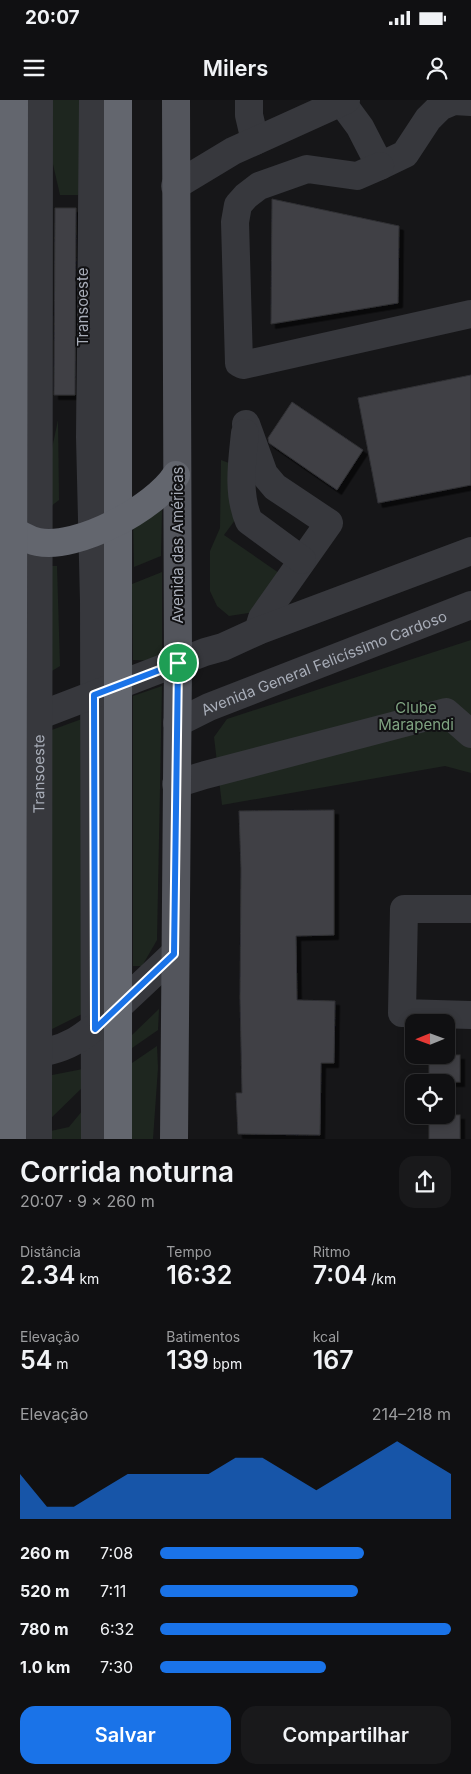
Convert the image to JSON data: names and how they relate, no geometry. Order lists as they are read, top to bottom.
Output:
{
  "streets": {
    "main road": ["Avenida das Américas"],
    "street": ["Transoeste", "Avenida General Felicíssimo Cardoso"]
  },
  "crossings": [
    ["Avenida das Américas", "Avenida General Felicíssimo Cardoso"]
  ],
  "parks": ["Clube Marapendi"],
  "north": "left",
  "page": {
    "status": "20:07",
    "header": "Milers",
    "heading": ["Corrida noturna", "20:07 · 9 × 260 m"],
    "stats": [
      ["Distância", "2.34 km"],
      ["Tempo", "16:32"],
      ["Ritmo", "7:04 /km"],
      ["Elevação", "54 m"],
      ["Batimentos", "139 bpm"],
      ["kcal", "167"]
    ],
    "chart": ["Elevação", "214–218 m"],
    "list": [
      {
        "name": "260 m",
        "note": "7:08"
      },
      {
        "name": "520 m",
        "note": "7:11"
      },
      {
        "name": "780 m",
        "note": "6:32"
      },
      {
        "name": "1.0 km",
        "note": "7:30"
      }
    ],
    "buttons": ["Salvar", "Compartilhar"]
  }
}
